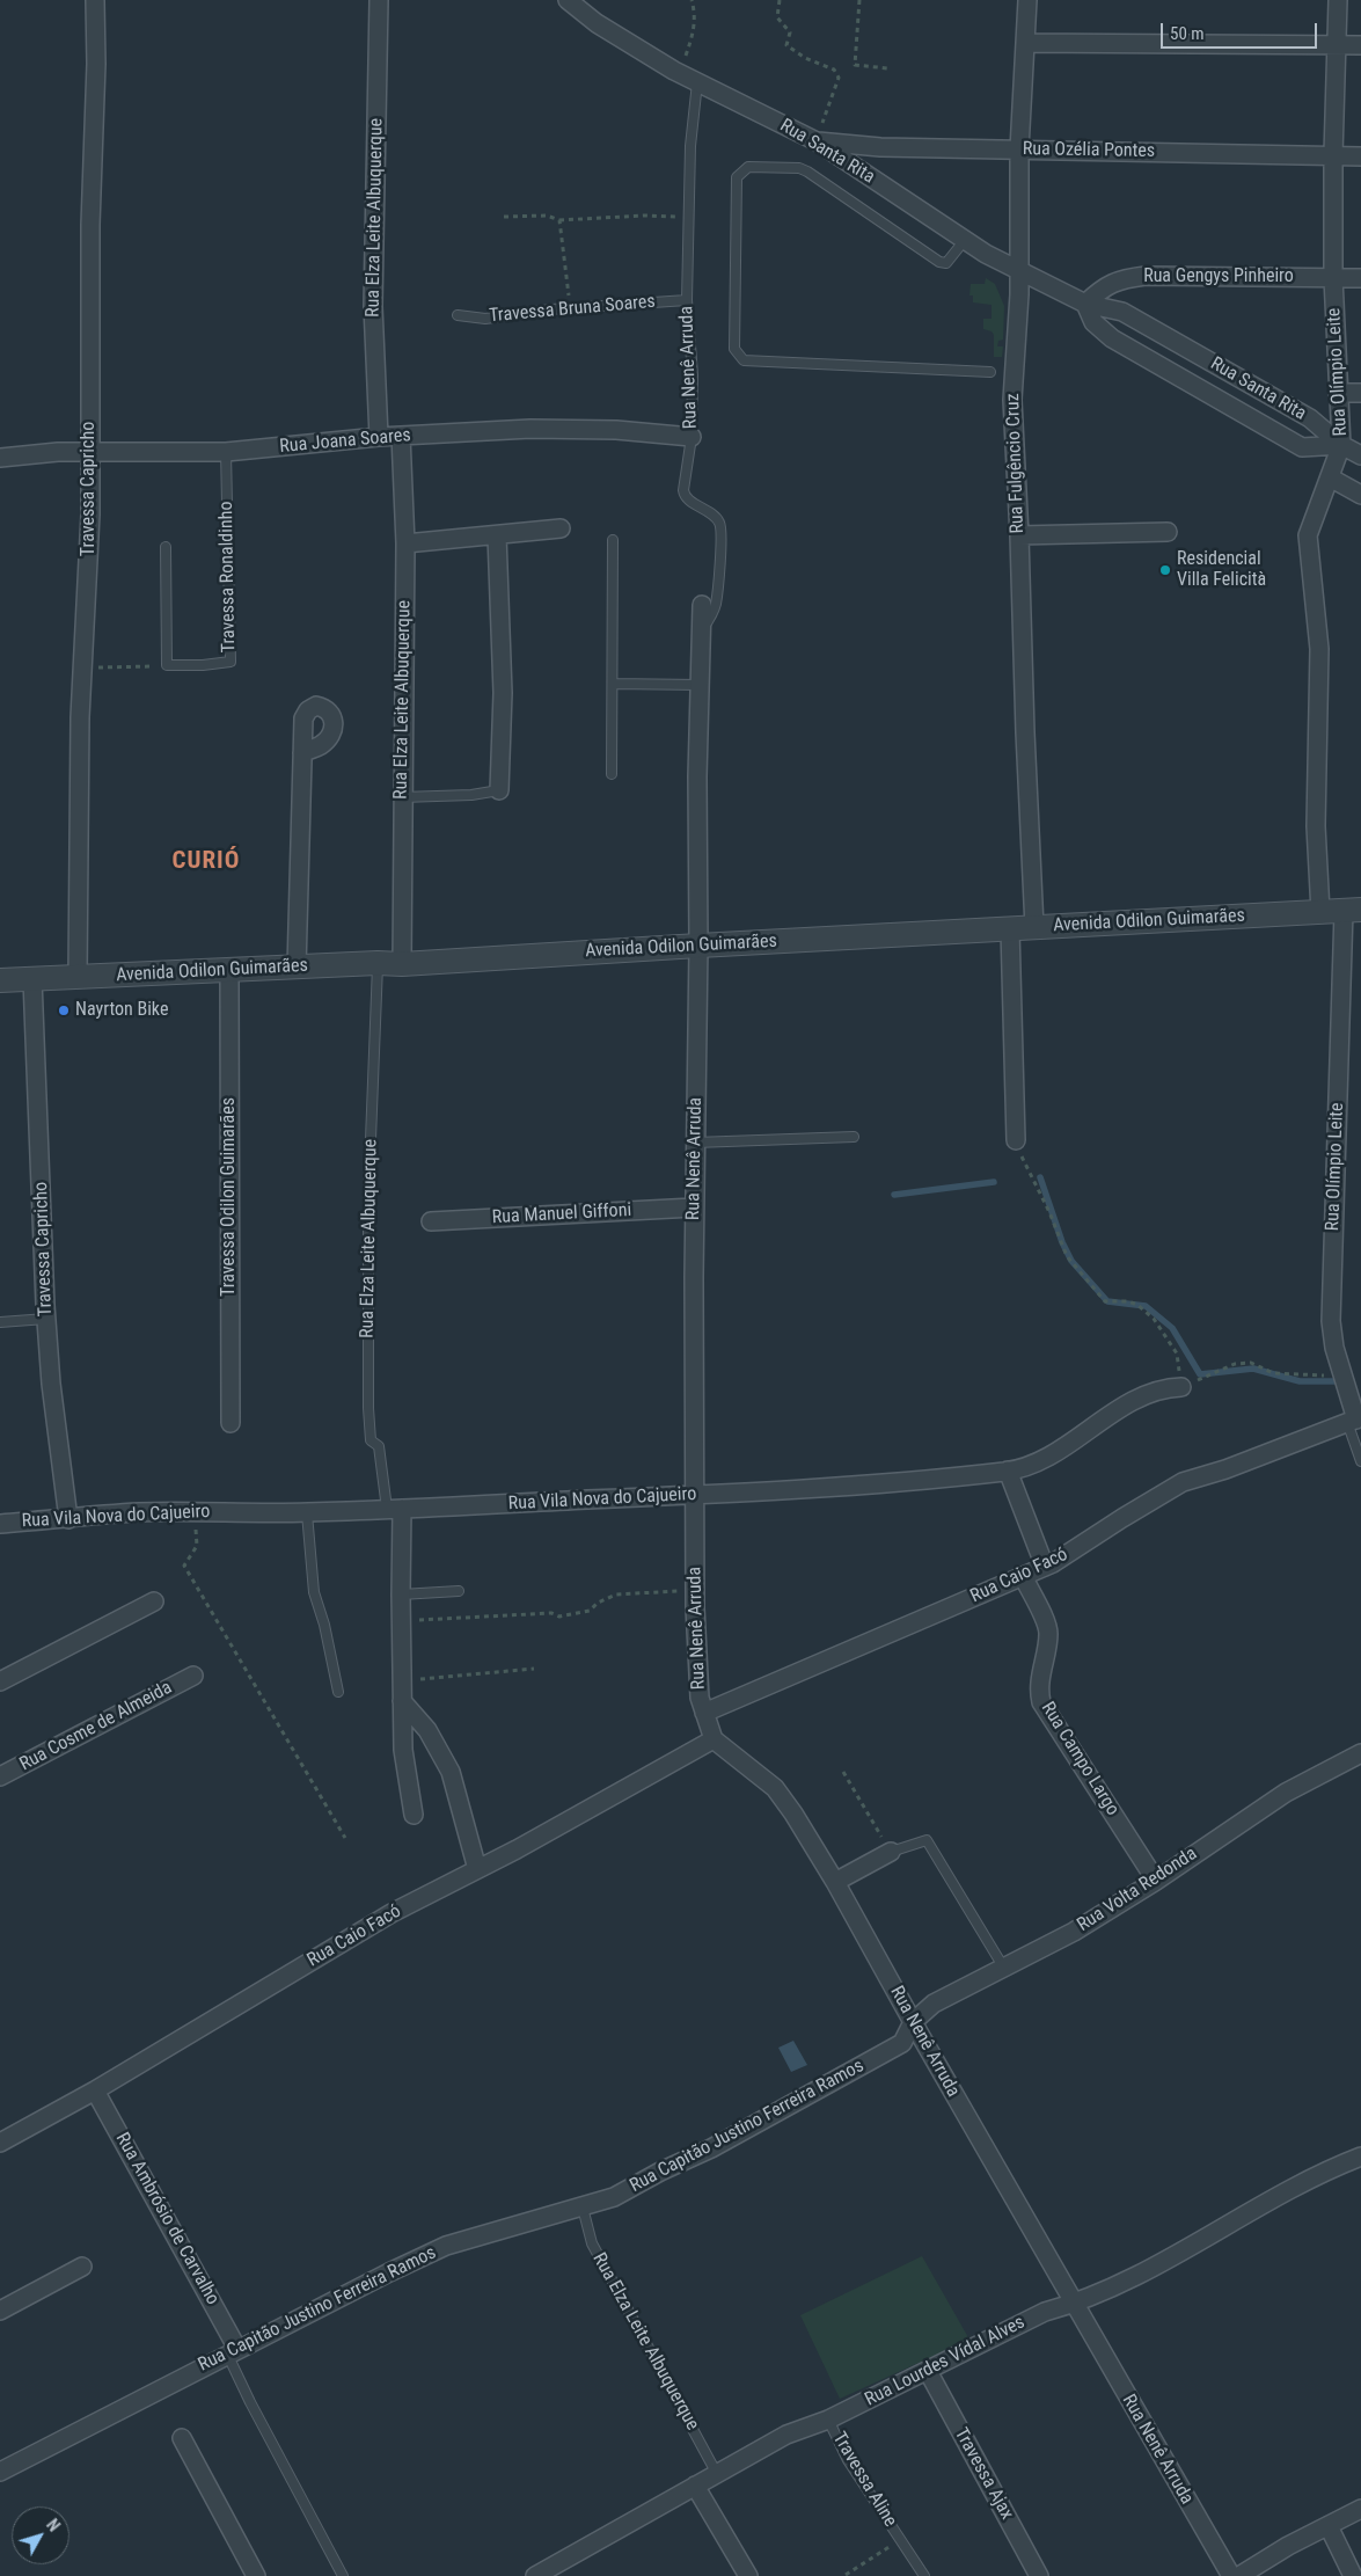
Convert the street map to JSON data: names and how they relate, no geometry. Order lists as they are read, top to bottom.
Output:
{
  "streets": {
    "street": [
      "Rua Ozélia Pontes",
      "Rua Santa Rita",
      "Rua Elza Leite Albuquerque",
      "Rua Gengys Pinheiro",
      "Rua Nenê Arruda",
      "Rua Olímpio Leite",
      "Rua Joana Soares",
      "Rua Fulgêncio Cruz",
      "Travessa Capricho",
      "Avenida Odilon Guimarães",
      "Travessa Odilon Guimarães",
      "Rua Manuel Giffoni",
      "Rua Vila Nova do Cajueiro",
      "Rua Caio Facó",
      "Rua Cosme de Almeida",
      "Rua Campo Largo",
      "Rua Volta Redonda",
      "Rua Capitão Justino Ferreira Ramos",
      "Rua Ambrósio de Carvalho",
      "Rua Lourdes Vídal Alves",
      "Travessa Ajax"
    ],
    "lane": ["Travessa Bruna Soares", "Travessa Ronaldinho", "Travessa Aline"]
  },
  "crossings": [
    ["Rua Ozélia Pontes", "Rua Santa Rita"],
    ["Rua Ozélia Pontes", "Rua Olímpio Leite"],
    ["Rua Ozélia Pontes", "Rua Fulgêncio Cruz"],
    ["Rua Santa Rita", "Rua Gengys Pinheiro"],
    ["Rua Santa Rita", "Rua Nenê Arruda"],
    ["Rua Santa Rita", "Rua Olímpio Leite"],
    ["Rua Santa Rita", "Rua Fulgêncio Cruz"],
    ["Rua Elza Leite Albuquerque", "Rua Joana Soares"],
    ["Rua Elza Leite Albuquerque", "Avenida Odilon Guimarães"],
    ["Rua Elza Leite Albuquerque", "Rua Vila Nova do Cajueiro"],
    ["Rua Elza Leite Albuquerque", "Rua Capitão Justino Ferreira Ramos"],
    ["Rua Elza Leite Albuquerque", "Rua Lourdes Vídal Alves"],
    ["Rua Gengys Pinheiro", "Rua Olímpio Leite"],
    ["Travessa Bruna Soares", "Rua Nenê Arruda"],
    ["Rua Nenê Arruda", "Rua Joana Soares"],
    ["Rua Nenê Arruda", "Avenida Odilon Guimarães"],
    ["Rua Nenê Arruda", "Rua Manuel Giffoni"],
    ["Rua Nenê Arruda", "Rua Vila Nova do Cajueiro"],
    ["Rua Nenê Arruda", "Rua Caio Facó"],
    ["Rua Nenê Arruda", "Rua Volta Redonda"],
    ["Rua Nenê Arruda", "Rua Capitão Justino Ferreira Ramos"],
    ["Rua Nenê Arruda", "Rua Lourdes Vídal Alves"],
    ["Rua Olímpio Leite", "Avenida Odilon Guimarães"],
    ["Rua Olímpio Leite", "Rua Caio Facó"],
    ["Rua Joana Soares", "Travessa Capricho"],
    ["Rua Joana Soares", "Travessa Ronaldinho"],
    ["Rua Fulgêncio Cruz", "Avenida Odilon Guimarães"],
    ["Travessa Capricho", "Avenida Odilon Guimarães"],
    ["Travessa Capricho", "Rua Vila Nova do Cajueiro"],
    ["Avenida Odilon Guimarães", "Travessa Odilon Guimarães"],
    ["Rua Caio Facó", "Rua Campo Largo"],
    ["Rua Caio Facó", "Rua Ambrósio de Carvalho"],
    ["Rua Campo Largo", "Rua Volta Redonda"],
    ["Rua Volta Redonda", "Rua Capitão Justino Ferreira Ramos"],
    ["Rua Capitão Justino Ferreira Ramos", "Rua Ambrósio de Carvalho"],
    ["Rua Lourdes Vídal Alves", "Travessa Ajax"],
    ["Rua Lourdes Vídal Alves", "Travessa Aline"]
  ],
  "districts": ["CURIÓ"],
  "places": ["Residencial Villa Felicità", "Nayrton Bike"],
  "scale_bar": "50 m",
  "north": "top right"
}
